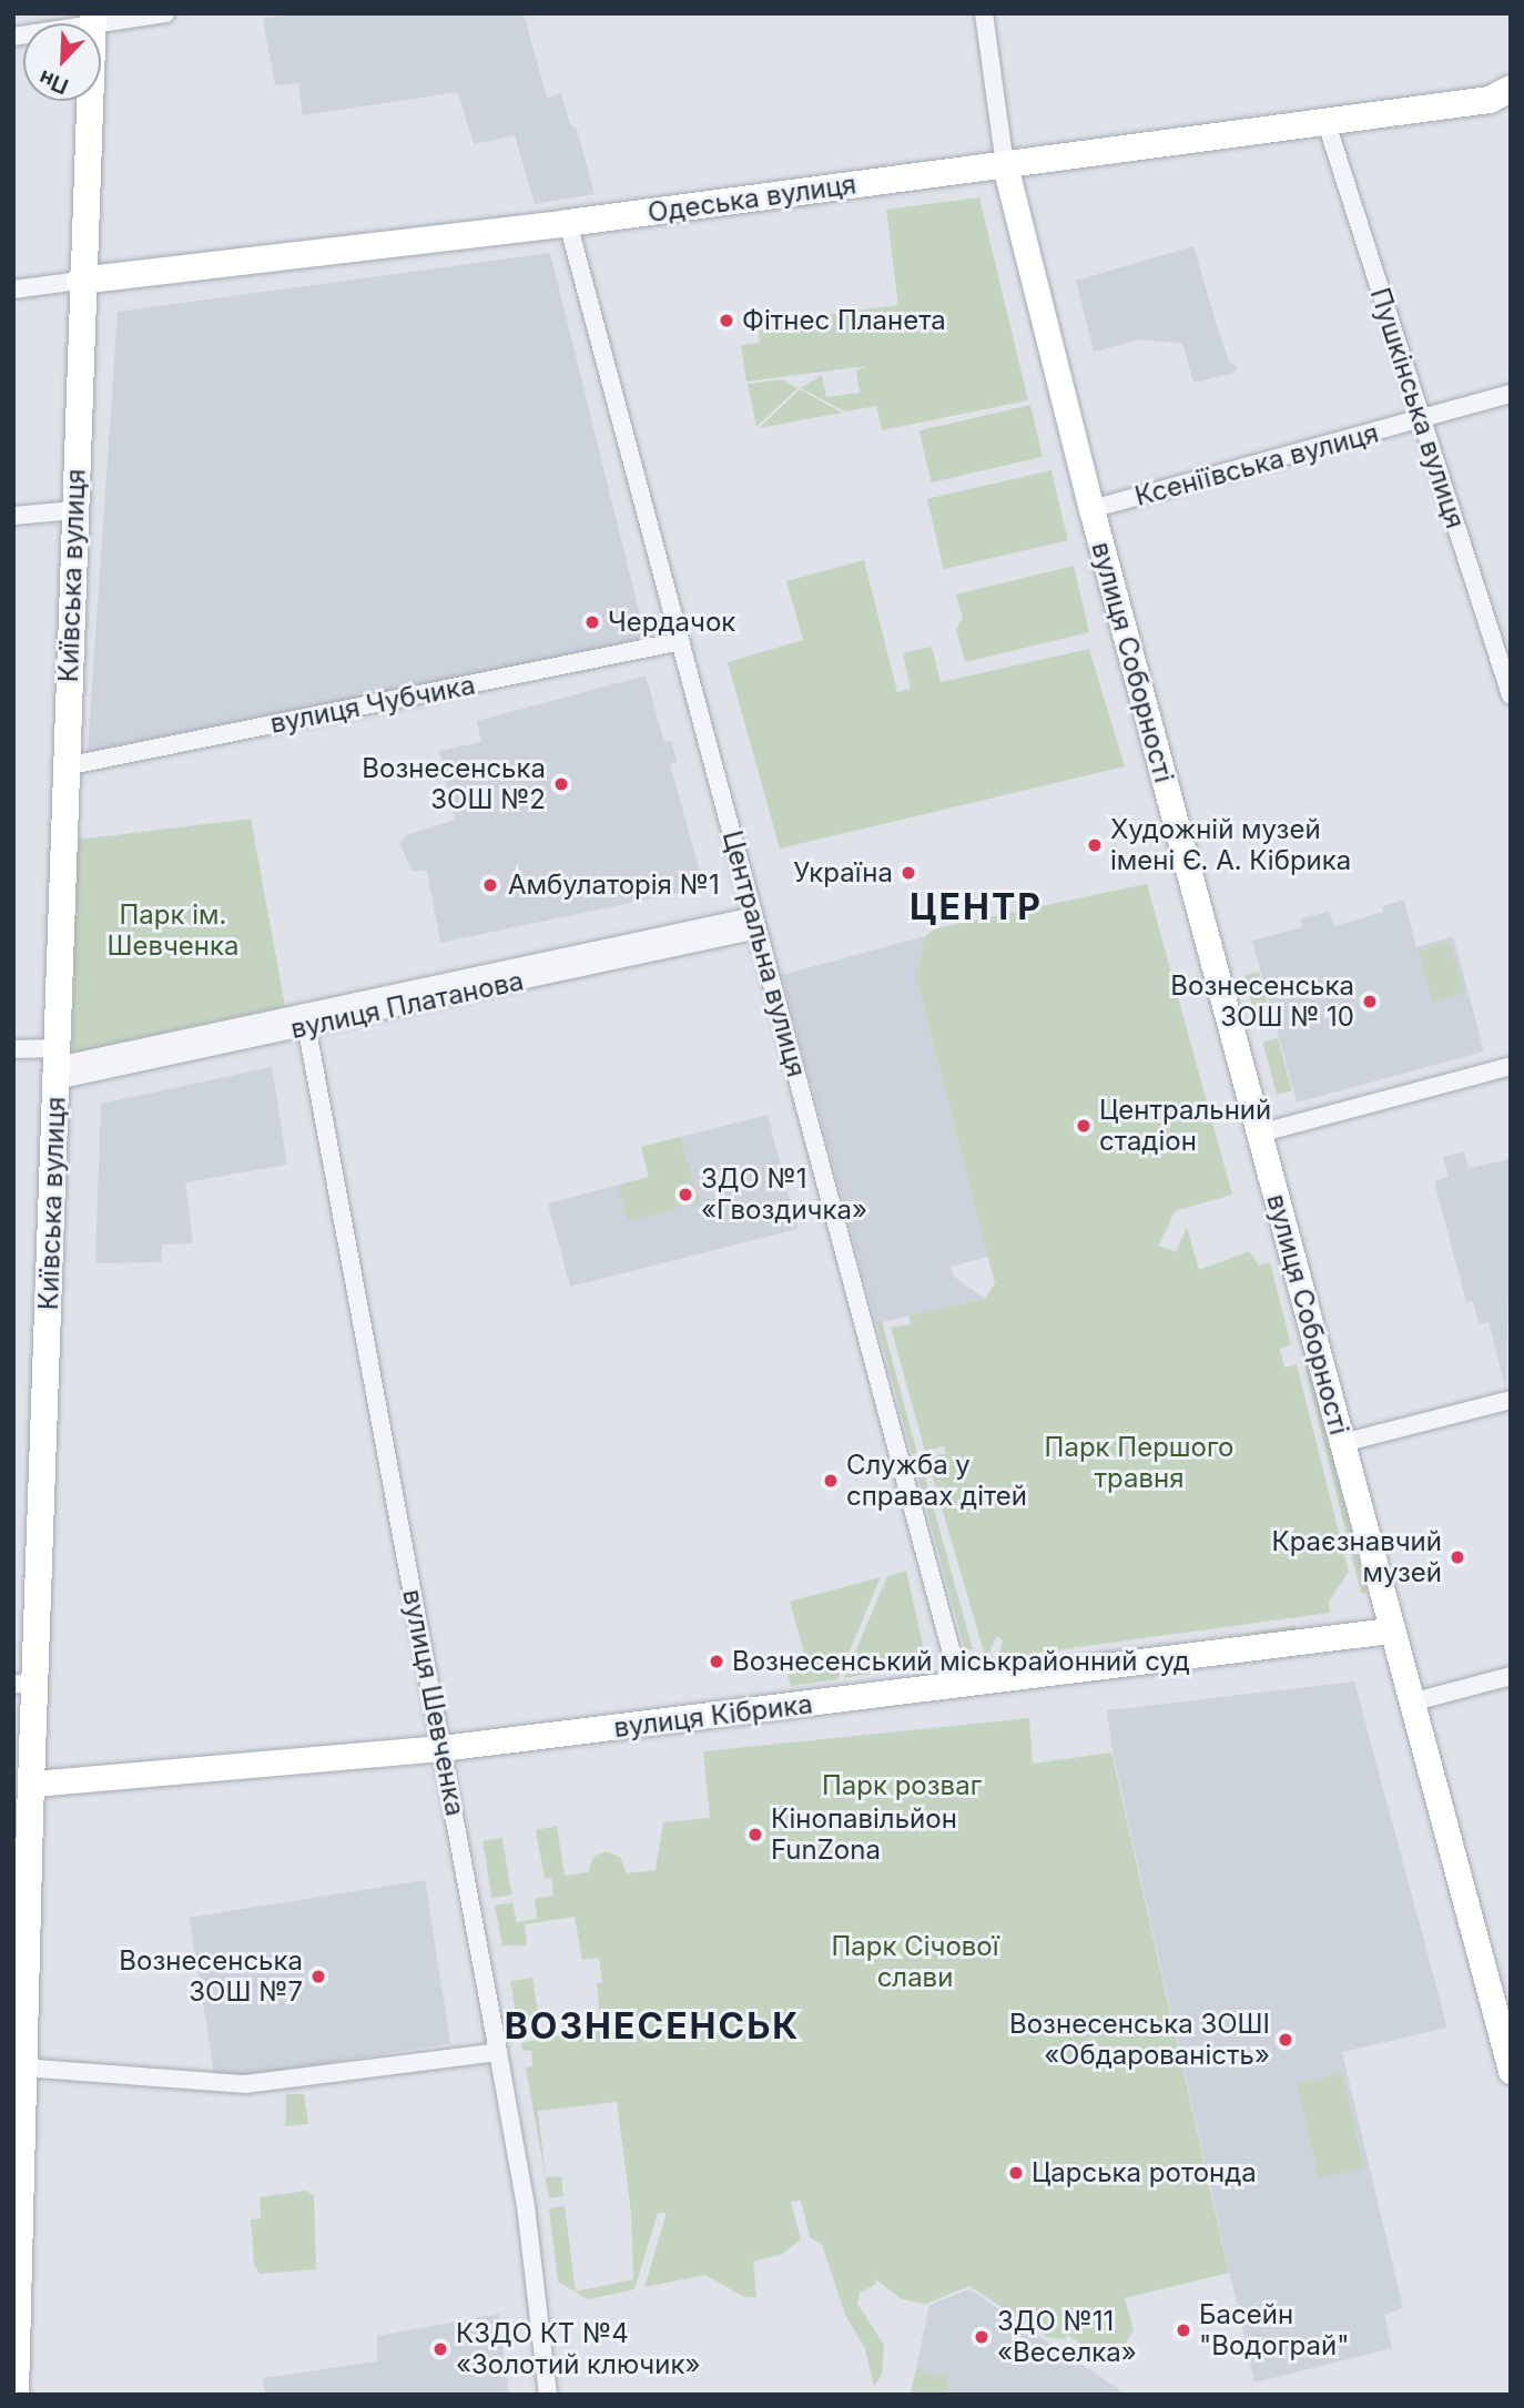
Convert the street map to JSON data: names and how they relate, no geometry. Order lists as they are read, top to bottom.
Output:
{
  "streets": {
    "main road": [
      "Одеська вулиця",
      "Київська вулиця",
      "вулиця Соборності",
      "вулиця Кібрика"
    ],
    "street": [
      "Пушкінська вулиця",
      "Ксеніївська вулиця",
      "вулиця Чубчика",
      "Центральна вулиця",
      "вулиця Платанова",
      "вулиця Шевченка"
    ]
  },
  "crossings": [
    ["Одеська вулиця", "Пушкінська вулиця"],
    ["Одеська вулиця", "Київська вулиця"],
    ["Одеська вулиця", "вулиця Соборності"],
    ["Одеська вулиця", "Центральна вулиця"],
    ["Пушкінська вулиця", "Ксеніївська вулиця"],
    ["Ксеніївська вулиця", "вулиця Соборності"],
    ["Київська вулиця", "вулиця Чубчика"],
    ["Київська вулиця", "вулиця Платанова"],
    ["Київська вулиця", "вулиця Кібрика"],
    ["вулиця Соборності", "вулиця Кібрика"],
    ["вулиця Чубчика", "Центральна вулиця"],
    ["Центральна вулиця", "вулиця Платанова"],
    ["Центральна вулиця", "вулиця Кібрика"],
    ["вулиця Платанова", "вулиця Шевченка"],
    ["вулиця Шевченка", "вулиця Кібрика"]
  ],
  "districts": ["ЦЕНТР", "ВОЗНЕСЕНСЬК"],
  "parks": [
    "Парк ім. Шевченка",
    "Парк Першого травня",
    "Парк розваг",
    "Парк Січової слави"
  ],
  "places": [
    "Фітнес Планета",
    "Чердачок",
    "Вознесенська ЗОШ №2",
    "Художній музей імені Є. А. Кібрика",
    "Україна",
    "Амбулаторія №1",
    "Вознесенська ЗОШ № 10",
    "Центральний стадіон",
    "ЗДО №1 «Гвоздичка»",
    "Служба у справах дітей",
    "Краєзнавчий музей",
    "Вознесенський міськрайонний суд",
    "Кінопавільйон FunZona",
    "Вознесенська ЗОШ №7",
    "Вознесенська ЗОШІ «Обдарованість»",
    "Царська ротонда",
    "Басейн \"Водограй\"",
    "ЗДО №11 «Веселка»",
    "КЗДО КТ №4 «Золотий ключик»"
  ],
  "north": "bottom left"
}
